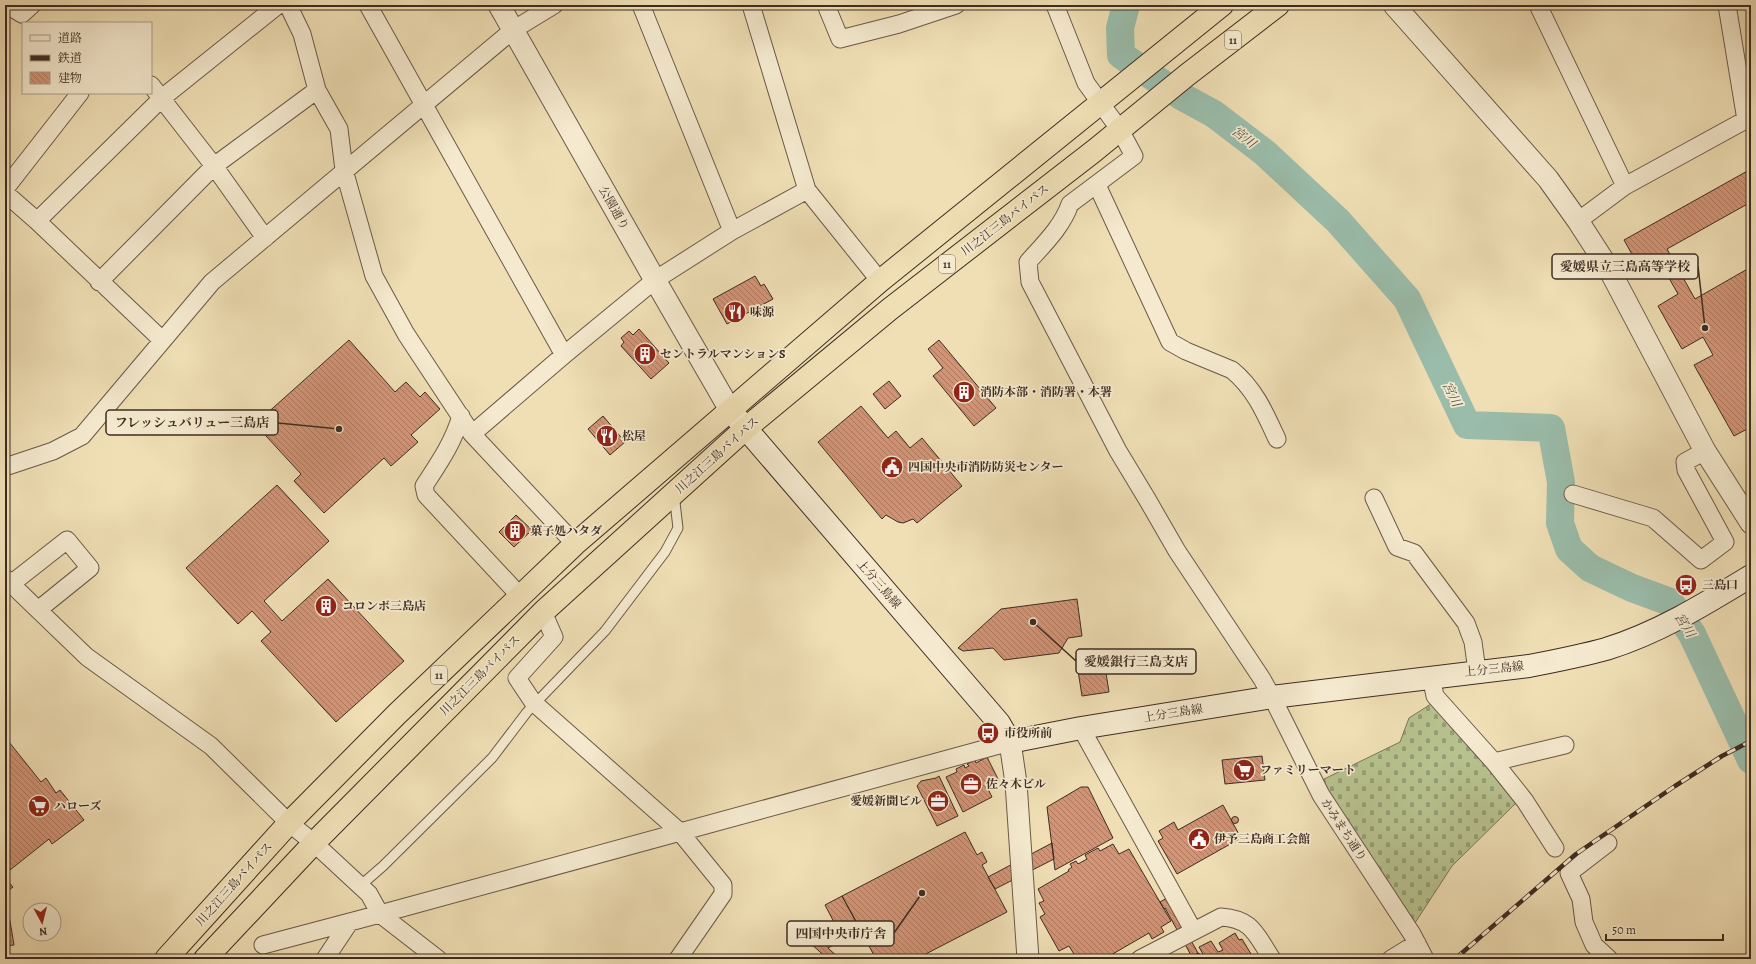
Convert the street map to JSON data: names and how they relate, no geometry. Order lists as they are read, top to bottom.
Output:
{
  "streets": {
    "highway": ["11", "川之江三島バイパス"],
    "main road": ["上分三島線"],
    "street": ["公園通り", "かみまち通り"]
  },
  "crossings": [
    ["公園通り", "川之江三島バイパス"],
    ["公園通り", "上分三島線"],
    ["川之江三島バイパス", "上分三島線"],
    ["川之江三島バイパス", "かみまち通り"],
    ["上分三島線", "かみまち通り"]
  ],
  "water": ["宮川"],
  "places": {
    "restaurant": ["味源", "松屋"],
    "other": [
      "愛媛県立三島高等学校",
      "フレッシュバリュー三島店",
      "愛媛銀行三島支店",
      "四国中央市庁舎"
    ],
    "building": [
      "セントラルマンションS",
      "消防本部・消防署・本署",
      "菓子処ハタダ",
      "コロンボ三島店"
    ],
    "public building": ["四国中央市消防防災センター", "伊予三島商工会館"],
    "bus stop": ["三島口", "市役所前"],
    "supermarket": ["ファミリーマート", "ハローズ"],
    "office": ["佐々木ビル", "愛媛新聞ビル"]
  },
  "legend": ["道路", "鉄道", "建物"],
  "scale_bar": "50 m",
  "north": "bottom"
}
